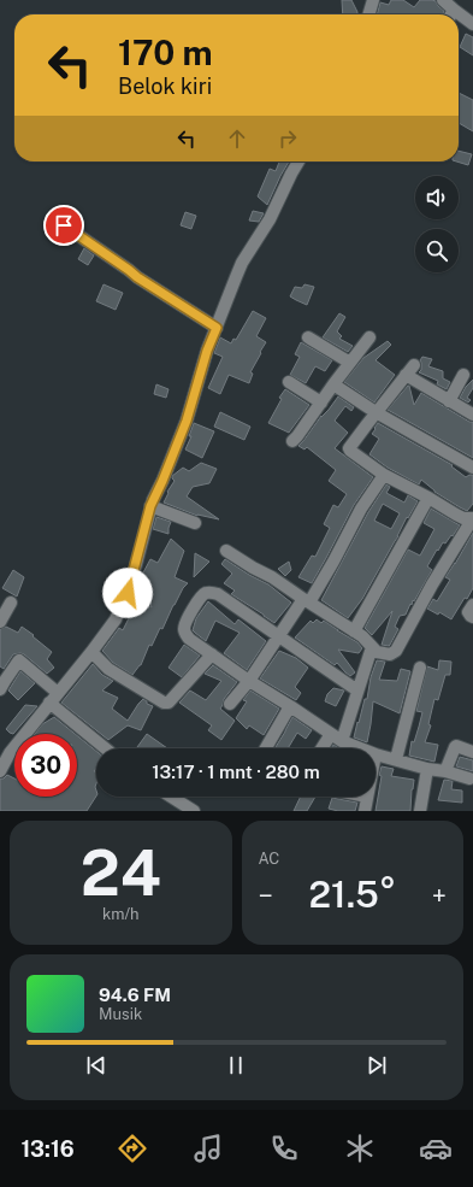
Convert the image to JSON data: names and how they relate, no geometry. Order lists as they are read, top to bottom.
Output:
{
  "page": {
    "turn": ["170 m", "Belok kiri"],
    "limit": "30",
    "trip": "13:17 · 1 mnt · 280 m",
    "tile": [
      ["24", "km/h"],
      "AC"
    ],
    "heat": ["−", "21.5°", "+"],
    "song": ["94.6 FM", "Musik"],
    "tabs": "13:16"
  }
}
